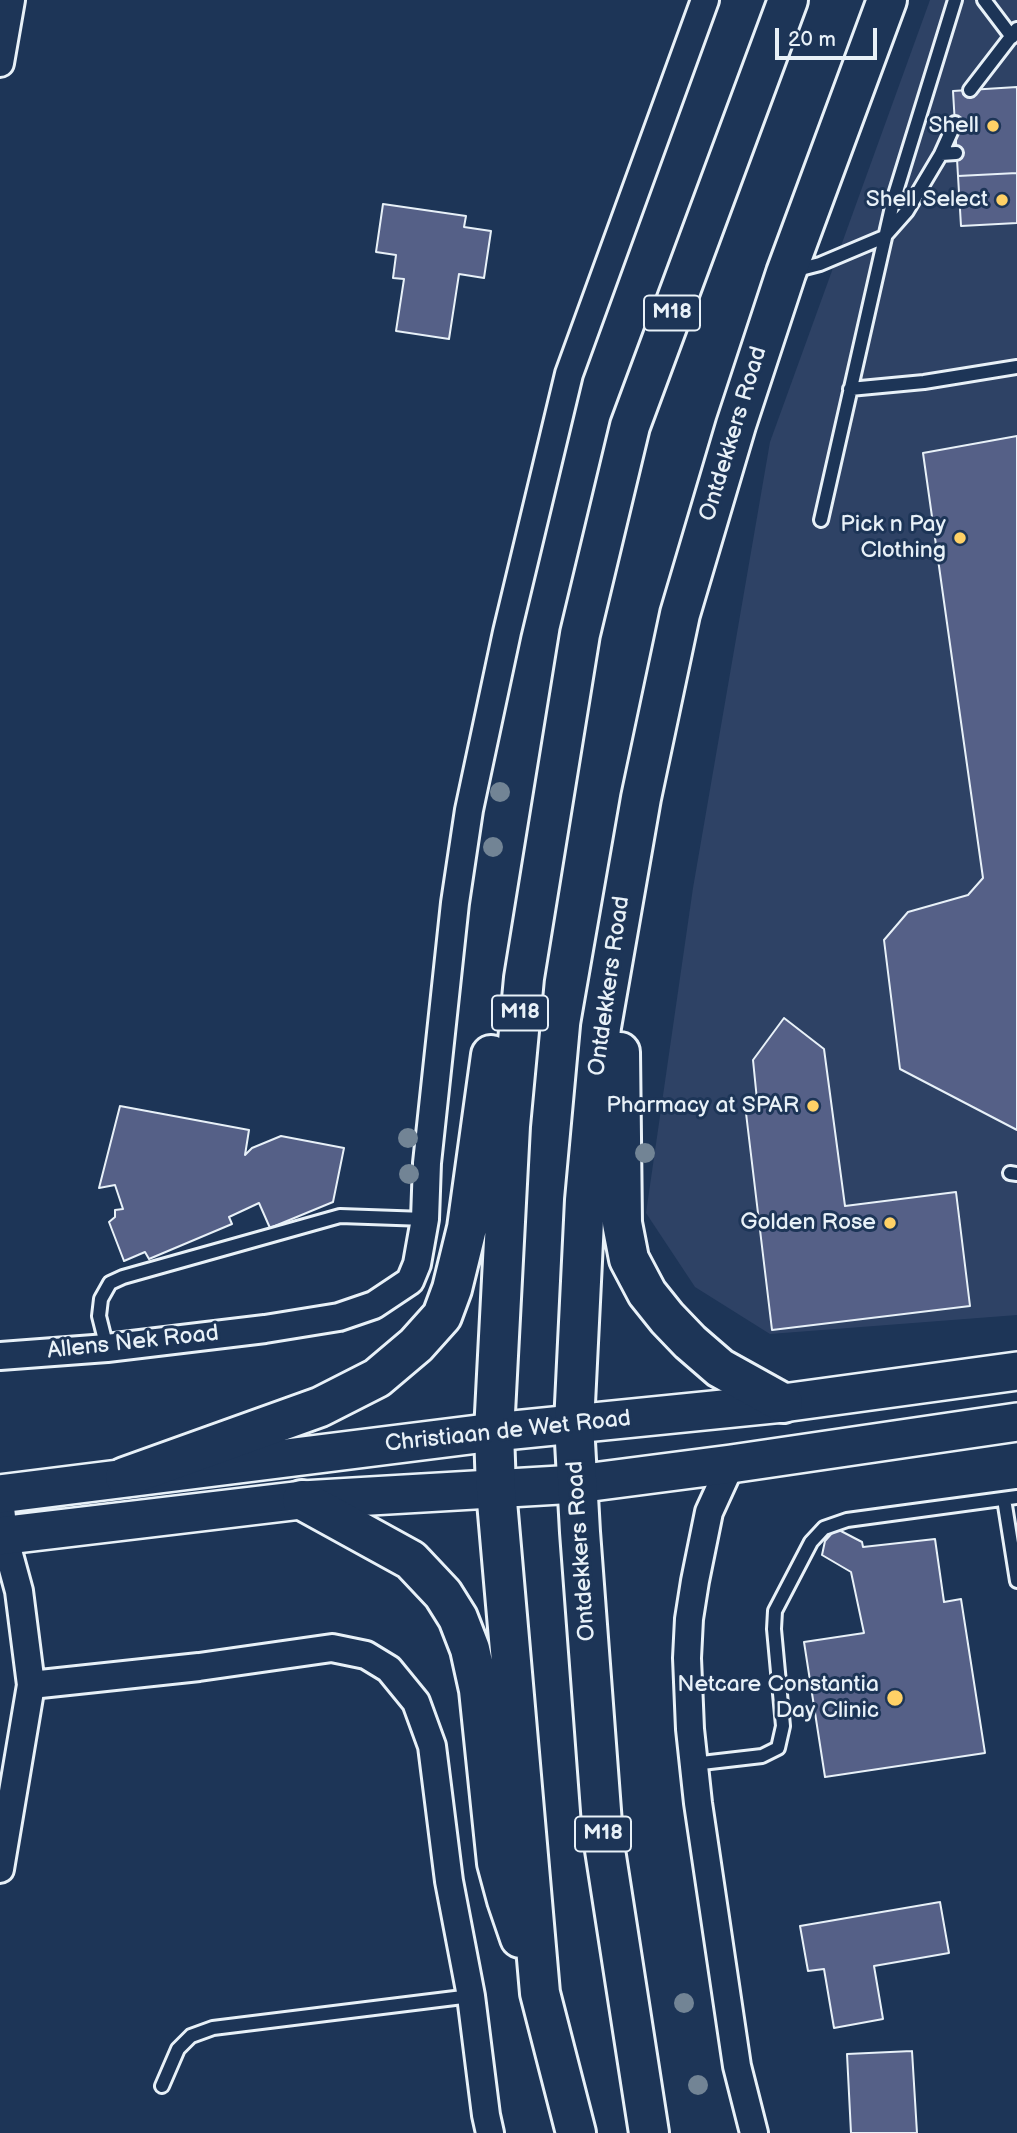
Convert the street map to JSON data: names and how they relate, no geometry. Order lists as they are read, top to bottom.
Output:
{
  "streets": {
    "main road": ["M18", "Ontdekkers Road", "Christiaan de Wet Road"],
    "street": ["Allens Nek Road"]
  },
  "crossings": [
    ["M18", "Christiaan de Wet Road"],
    ["Ontdekkers Road", "Christiaan de Wet Road"]
  ],
  "places": [
    "Shell",
    "Shell Select",
    "Pick n Pay Clothing",
    "Pharmacy at SPAR",
    "Golden Rose",
    "Netcare Constantia Day Clinic"
  ],
  "scale_bar": "20 m"
}
